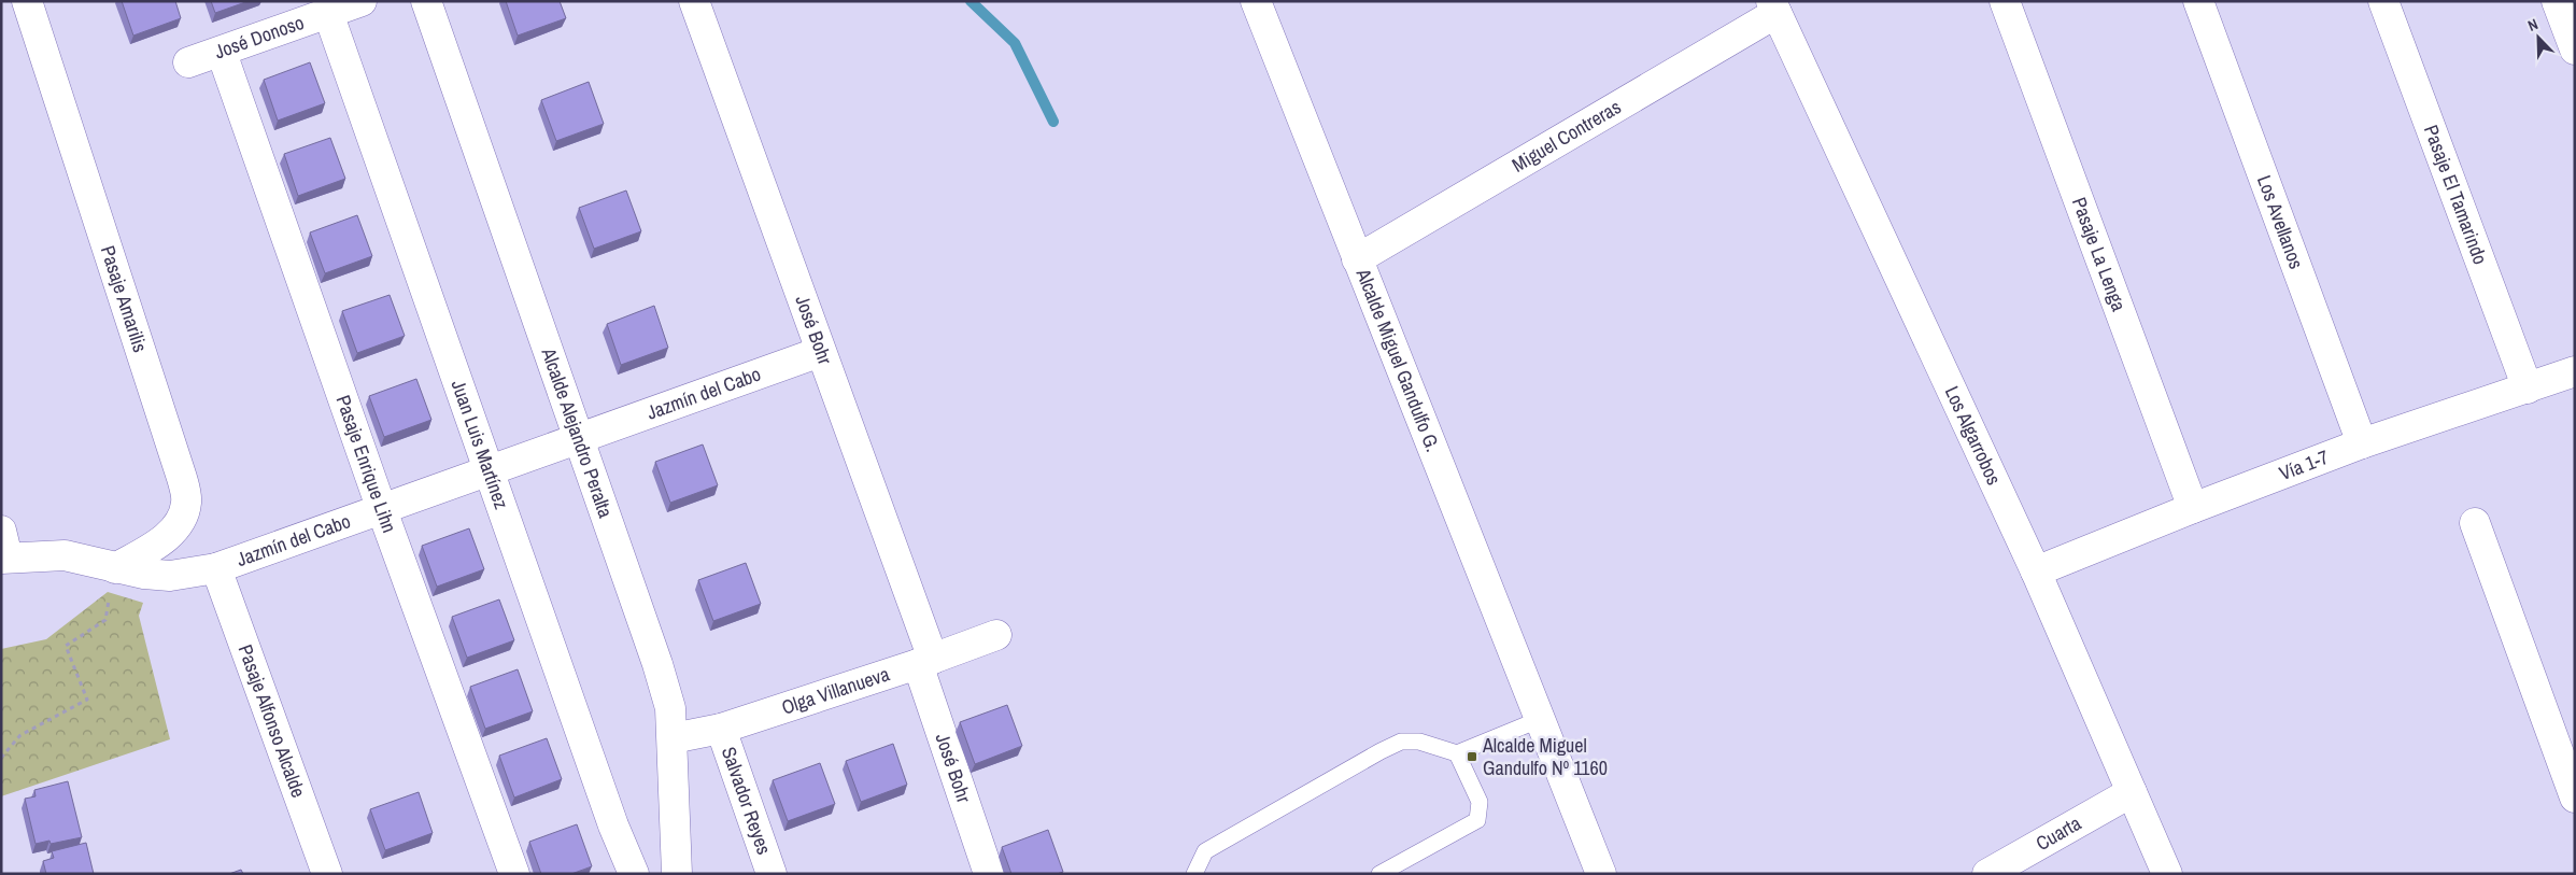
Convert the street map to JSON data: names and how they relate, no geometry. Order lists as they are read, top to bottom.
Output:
{
  "streets": {
    "street": [
      "José Donoso",
      "Miguel Contreras",
      "Pasaje El Tamarindo",
      "Los Avellanos",
      "Pasaje La Lenga",
      "Pasaje Amarilis",
      "José Bohr",
      "Alcalde Miguel Gandulfo G.",
      "Jazmín del Cabo",
      "Alcalde Alejandro Peralta",
      "Los Algarrobos",
      "Juan Luis Martínez",
      "Pasaje Enrique Lihn",
      "Vía 1-7",
      "Olga Villanueva",
      "Pasaje Alfonso Alcalde",
      "Salvador Reyes",
      "Cuarta"
    ]
  },
  "crossings": [
    ["José Donoso", "Juan Luis Martínez"],
    ["José Donoso", "Pasaje Enrique Lihn"],
    ["Miguel Contreras", "Alcalde Miguel Gandulfo G."],
    ["Miguel Contreras", "Los Algarrobos"],
    ["Pasaje El Tamarindo", "Vía 1-7"],
    ["Los Avellanos", "Vía 1-7"],
    ["Pasaje La Lenga", "Vía 1-7"],
    ["Pasaje Amarilis", "Jazmín del Cabo"],
    ["José Bohr", "Jazmín del Cabo"],
    ["José Bohr", "Olga Villanueva"],
    ["Jazmín del Cabo", "Alcalde Alejandro Peralta"],
    ["Jazmín del Cabo", "Juan Luis Martínez"],
    ["Jazmín del Cabo", "Pasaje Enrique Lihn"],
    ["Jazmín del Cabo", "Pasaje Alfonso Alcalde"],
    ["Alcalde Alejandro Peralta", "Olga Villanueva"],
    ["Los Algarrobos", "Vía 1-7"],
    ["Los Algarrobos", "Cuarta"],
    ["Olga Villanueva", "Salvador Reyes"]
  ],
  "places": {
    "transit": ["Alcalde Miguel Gandulfo Nº 1160"]
  },
  "north": "top left"
}
